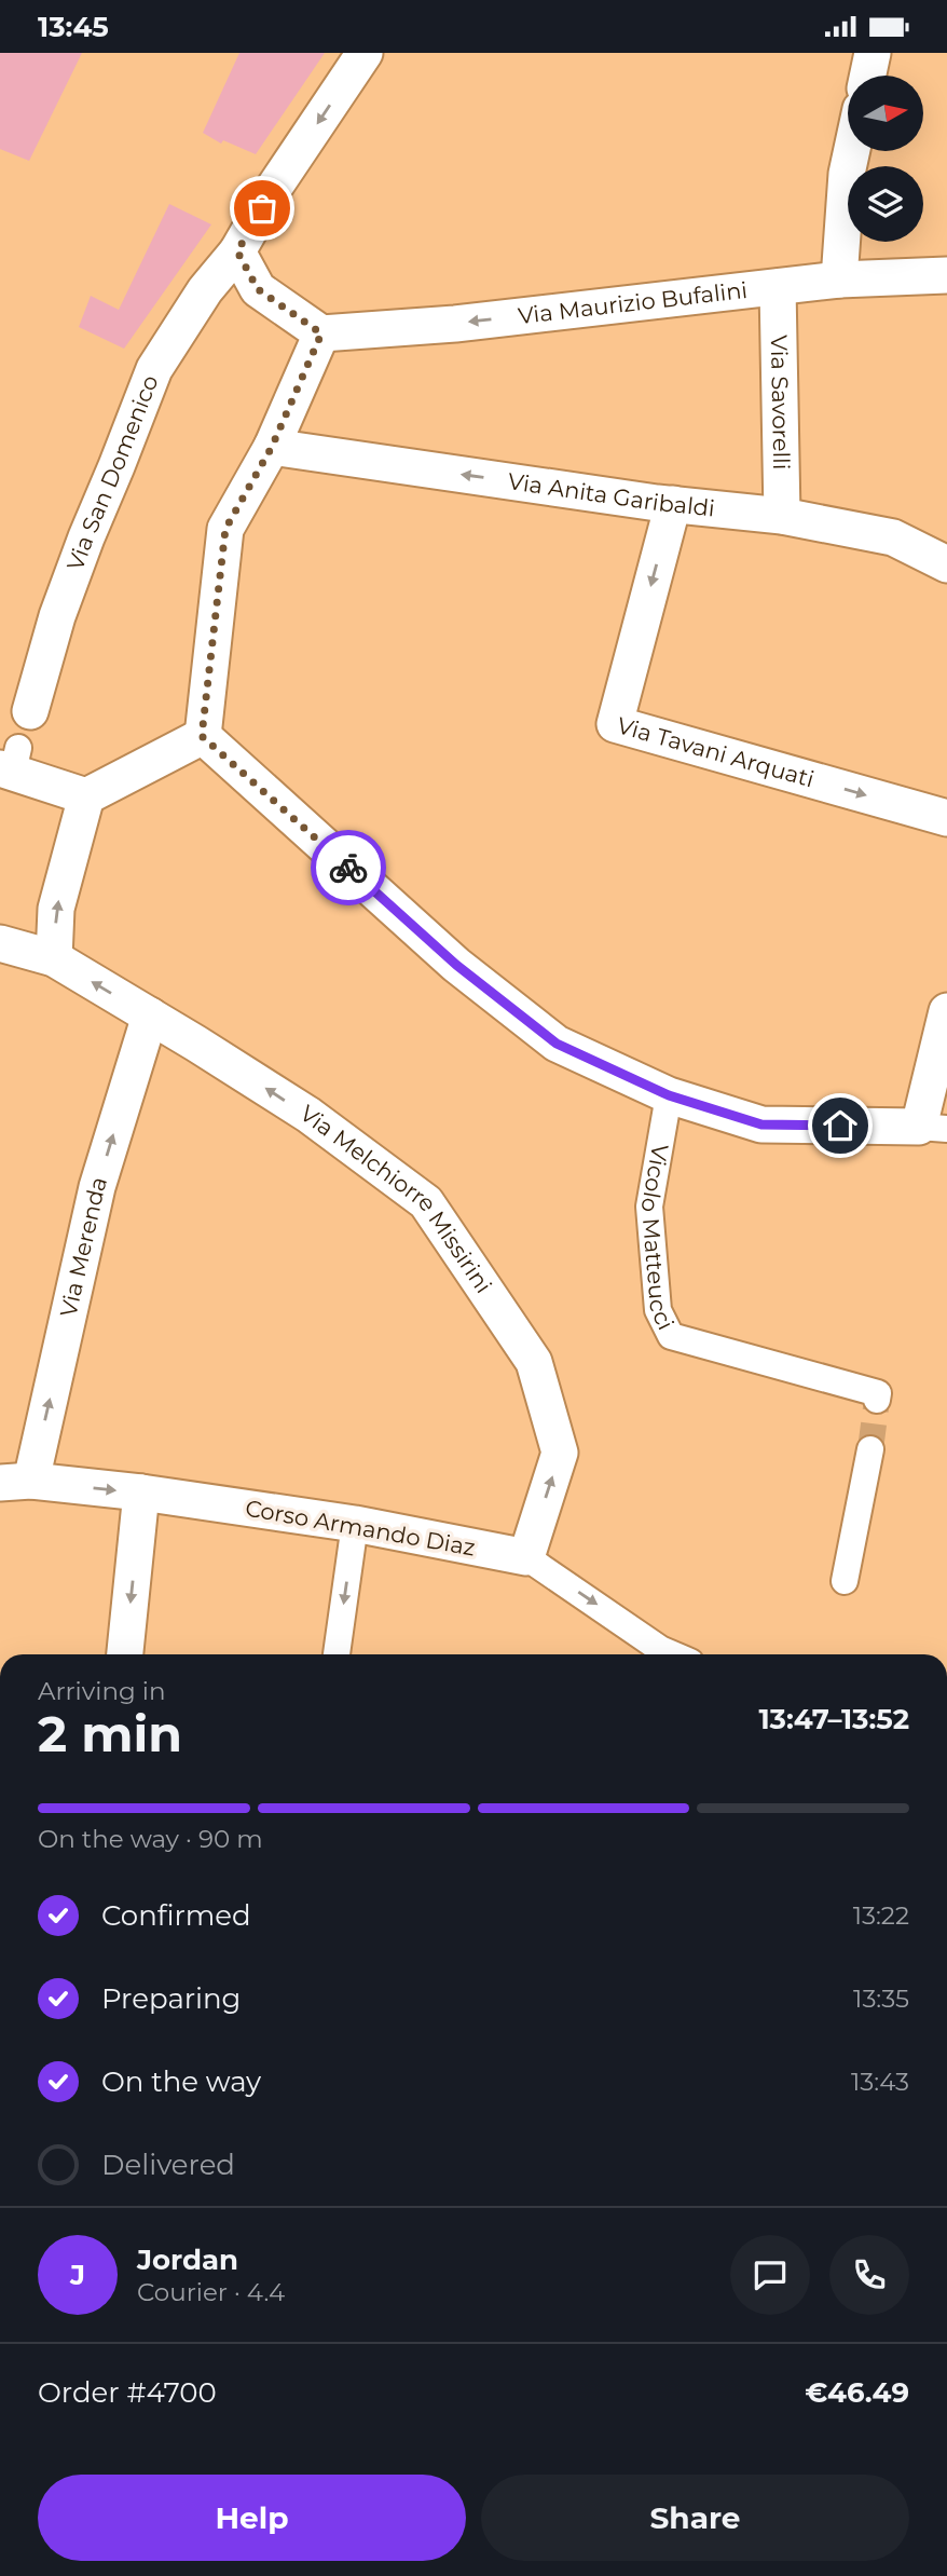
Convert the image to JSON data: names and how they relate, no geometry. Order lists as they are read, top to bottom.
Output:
{
  "streets": {
    "street": [
      "Via Maurizio Bufalini",
      "Via Savorelli",
      "Via San Domenico",
      "Via Anita Garibaldi",
      "Via Tavani Arquati",
      "Via Melchiorre Missirini",
      "Vicolo Matteucci",
      "Via Merenda",
      "Corso Armando Diaz"
    ]
  },
  "crossings": [
    ["Via Maurizio Bufalini", "Via Savorelli"],
    ["Via Savorelli", "Via Anita Garibaldi"],
    ["Via Anita Garibaldi", "Via Tavani Arquati"],
    ["Via Melchiorre Missirini", "Via Merenda"],
    ["Via Melchiorre Missirini", "Corso Armando Diaz"],
    ["Via Merenda", "Corso Armando Diaz"]
  ],
  "one_way": [
    "Via Maurizio Bufalini",
    "Via Anita Garibaldi",
    "Via Merenda",
    "Corso Armando Diaz"
  ],
  "north": "right",
  "page": {
    "status": "13:45",
    "heading": ["2 min", "Arriving in", "13:47–13:52"],
    "panel": [
      "Jordan",
      "Courier · 4.4",
      "Order #4700",
      "€46.49"
    ],
    "bar": "On the way · 90 m",
    "list": [
      ["Confirmed", "13:22"],
      ["Preparing", "13:35"],
      ["On the way", "13:43"],
      "Delivered"
    ],
    "round": "J",
    "buttons": ["Help", "Share"]
  }
}
